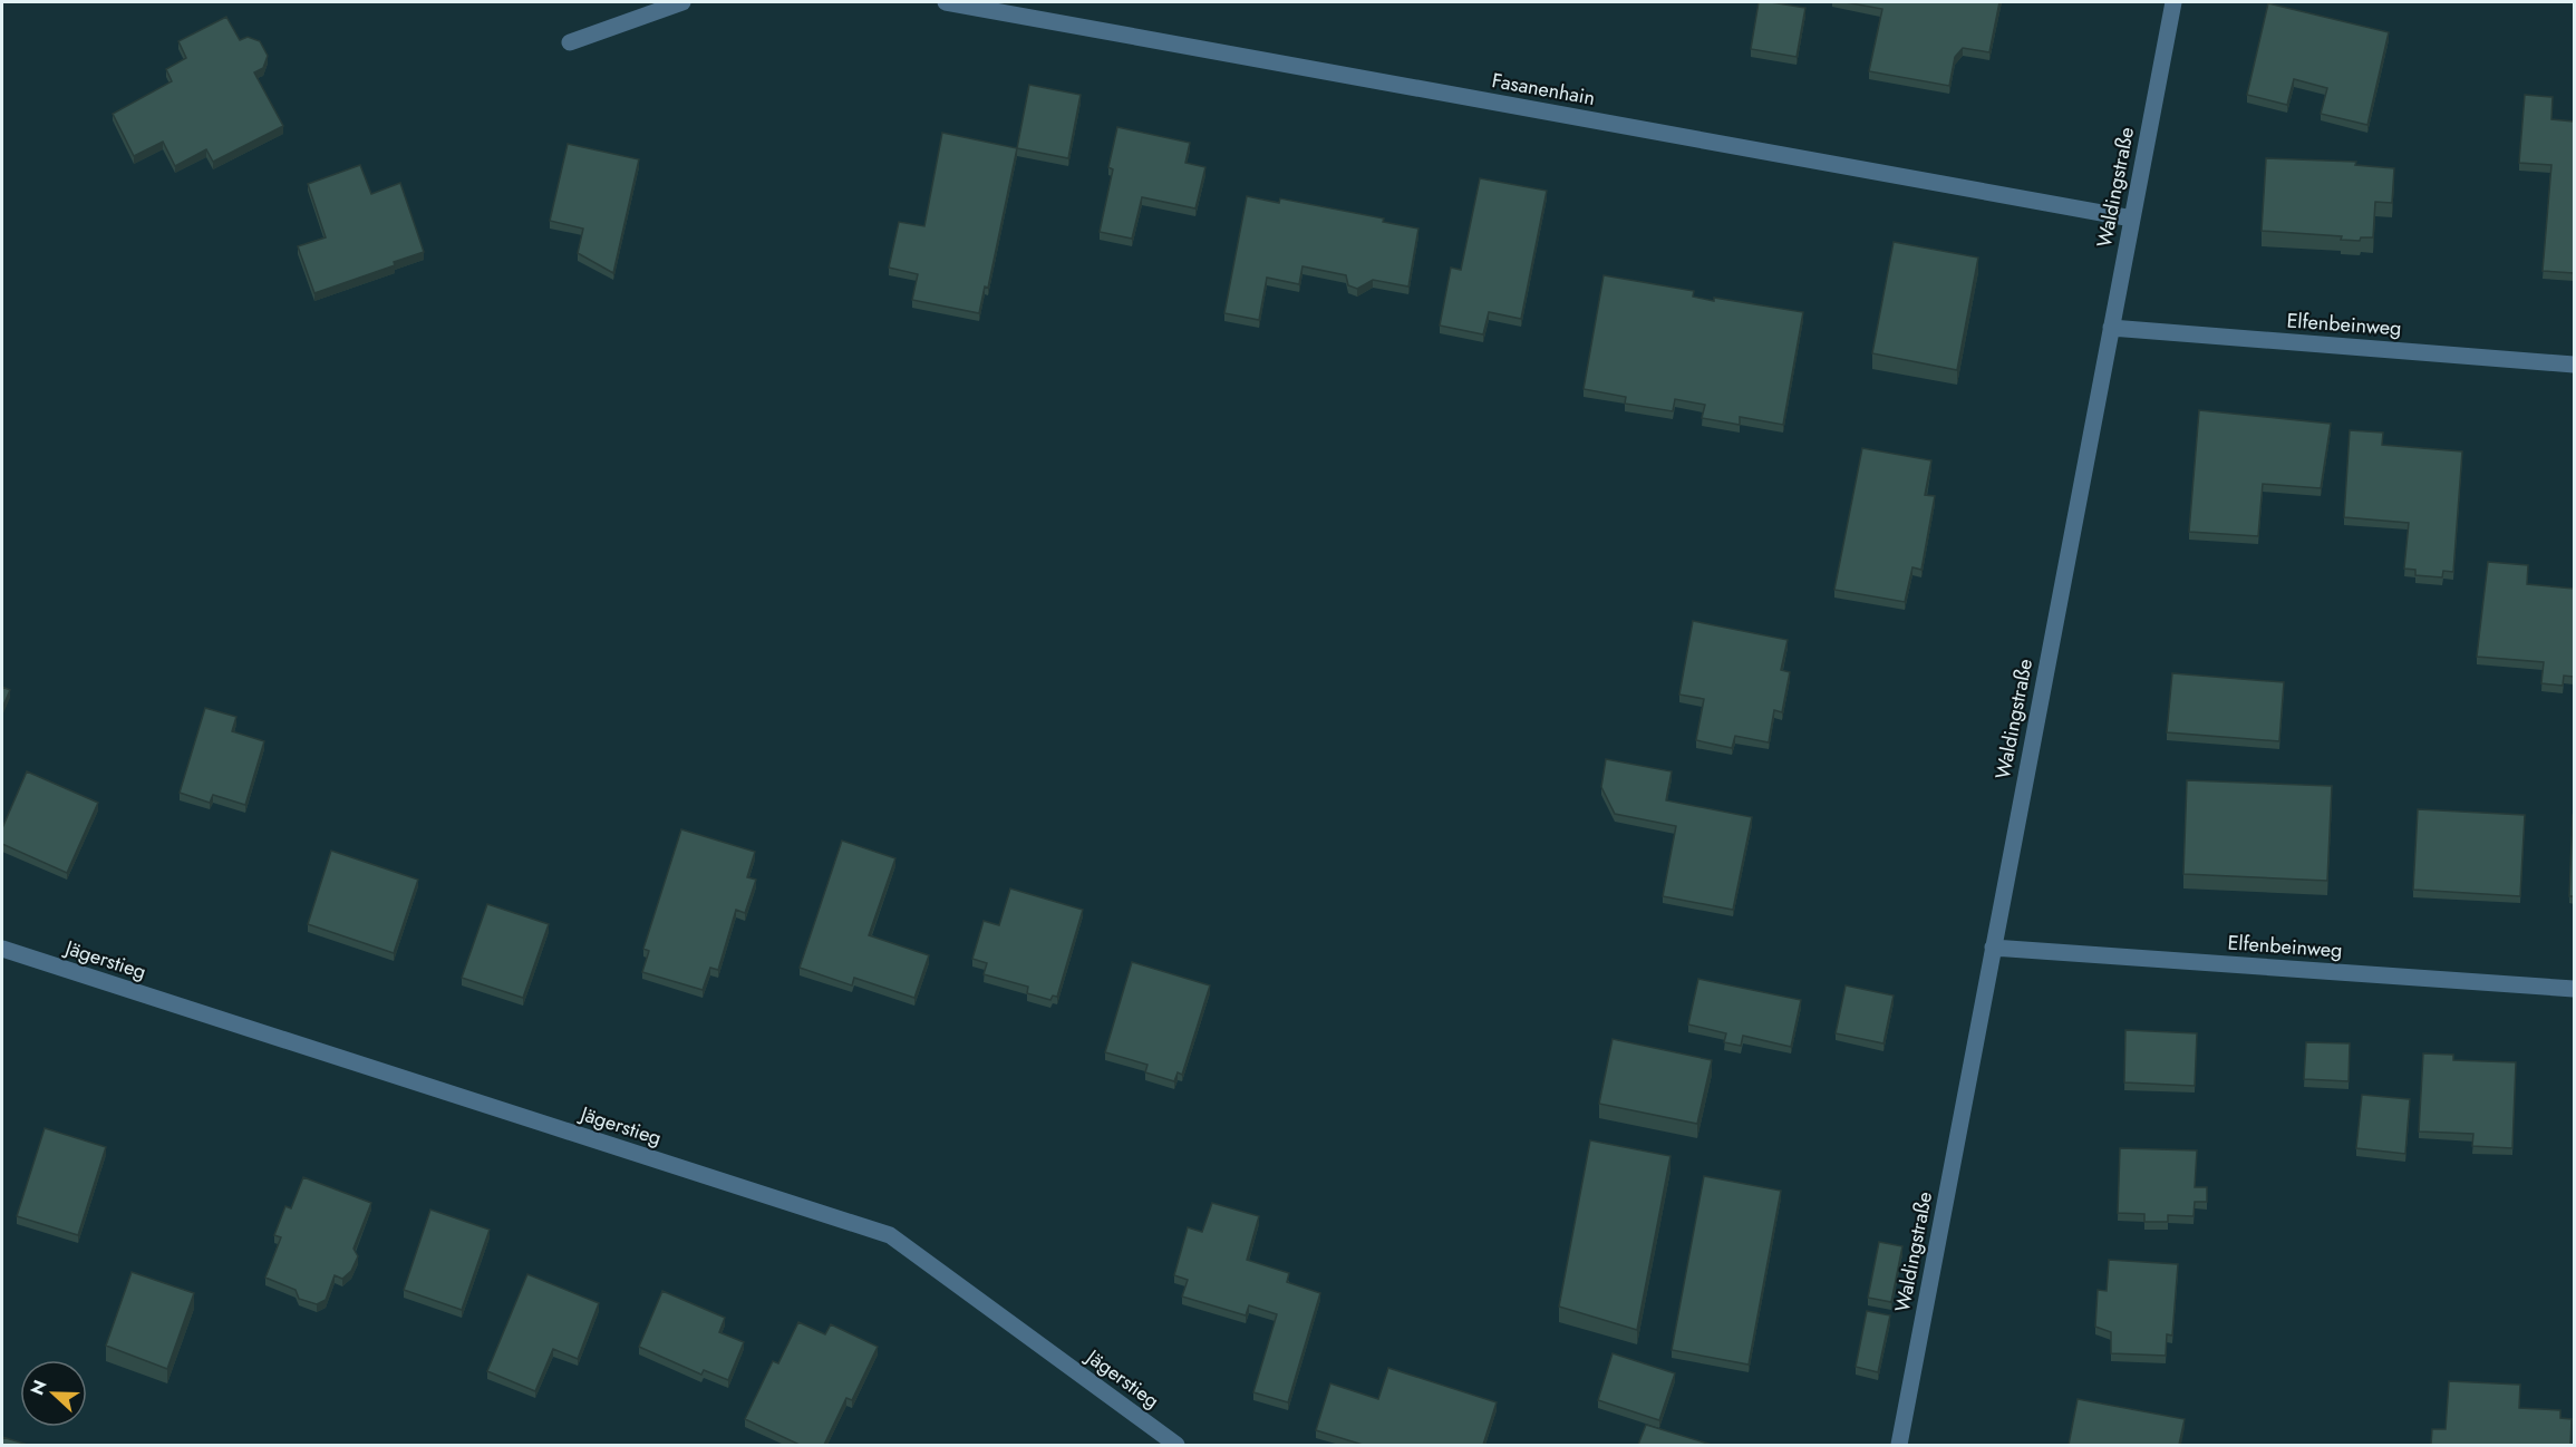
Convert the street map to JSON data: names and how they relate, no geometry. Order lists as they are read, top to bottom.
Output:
{
  "streets": {
    "street": [
      "Fasanenhain",
      "Waldingstraße",
      "Elfenbeinweg",
      "Jägerstieg"
    ]
  },
  "crossings": [
    ["Fasanenhain", "Waldingstraße"],
    ["Waldingstraße", "Elfenbeinweg"]
  ],
  "north": "left"
}
